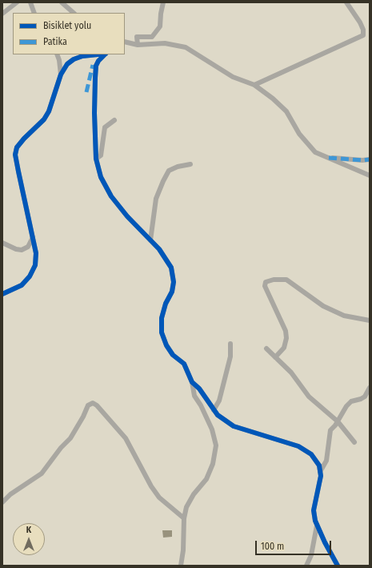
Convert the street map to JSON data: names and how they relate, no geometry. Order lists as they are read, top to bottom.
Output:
{
  "legend": ["Bisiklet yolu", "Patika"],
  "scale_bar": "100 m",
  "north": "top"
}
